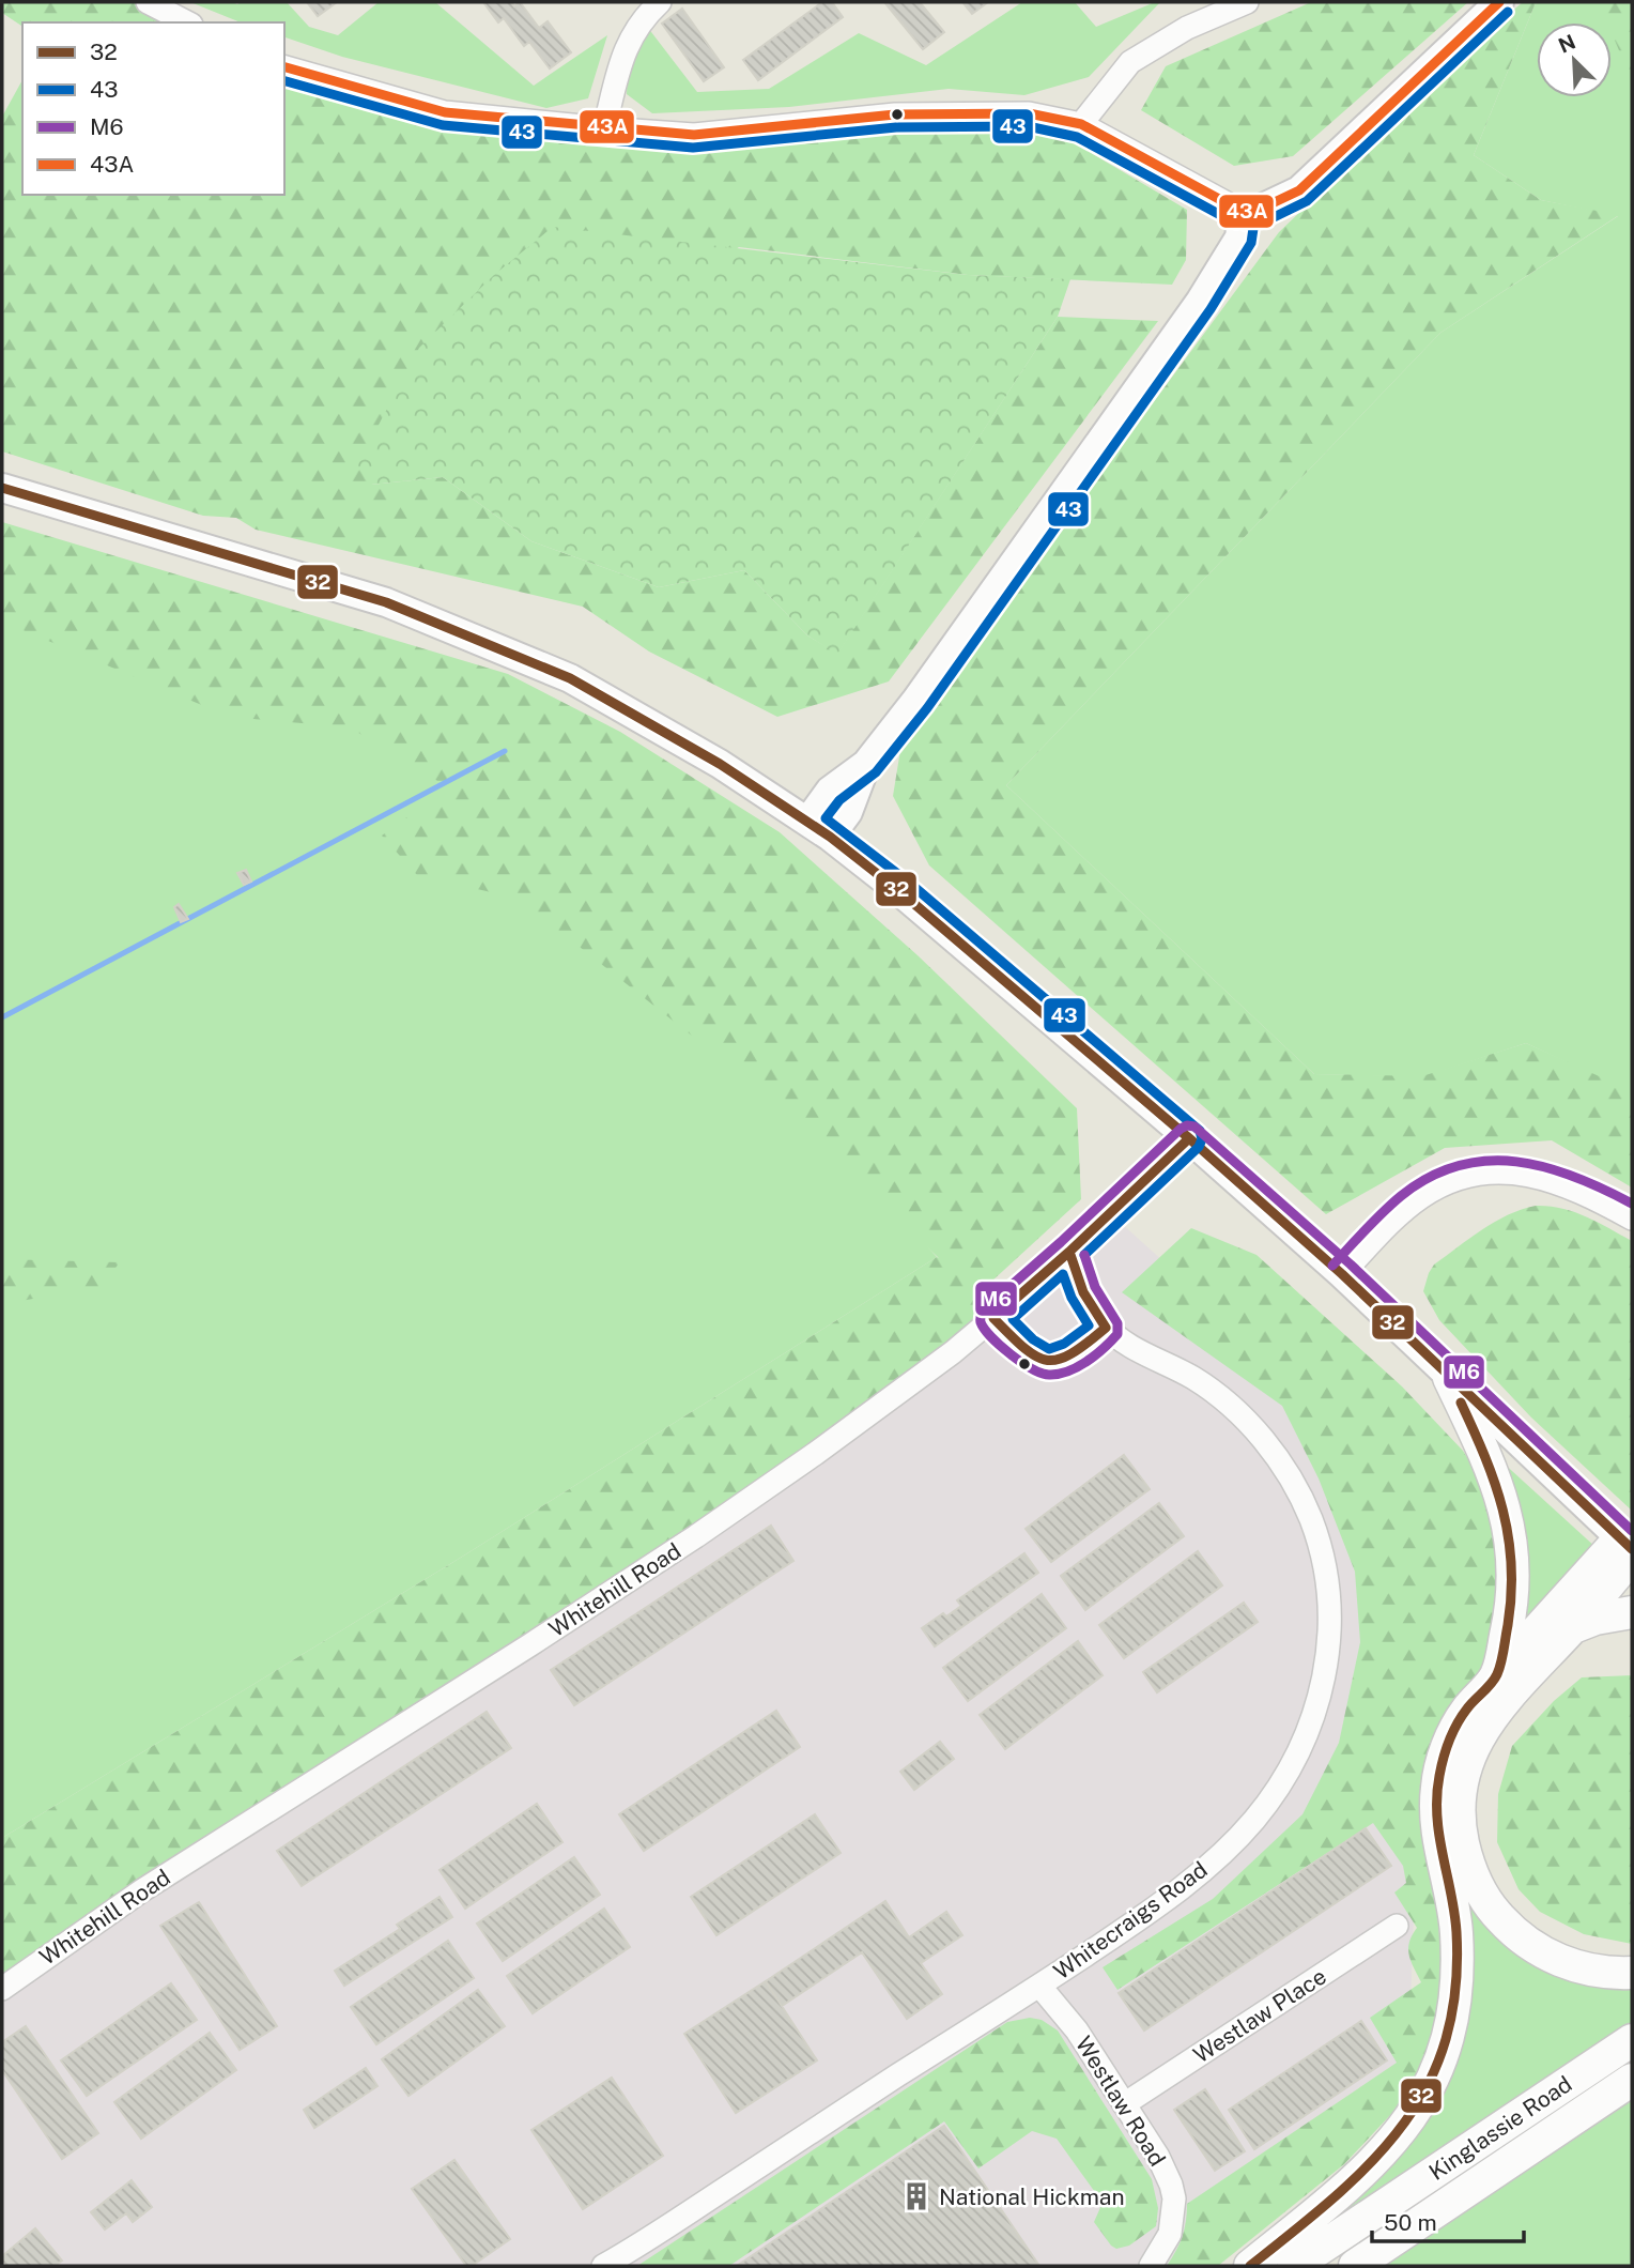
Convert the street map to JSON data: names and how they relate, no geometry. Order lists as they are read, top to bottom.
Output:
{
  "streets": {
    "main road": ["Kinglassie Road"],
    "street": [
      "Whitehill Road",
      "Whitecraigs Road",
      "Westlaw Place",
      "Westlaw Road"
    ]
  },
  "crossings": [
    ["Whitehill Road", "Whitecraigs Road"],
    ["Whitecraigs Road", "Westlaw Road"],
    ["Westlaw Place", "Westlaw Road"]
  ],
  "places": {
    "building": ["National Hickman"]
  },
  "lines": [
    "transit line 43A",
    "transit line 43",
    "transit line 32",
    "transit line M6"
  ],
  "legend": [
    "32",
    "43",
    "M6",
    "43A"
  ],
  "scale_bar": "50 m",
  "north": "top left"
}
